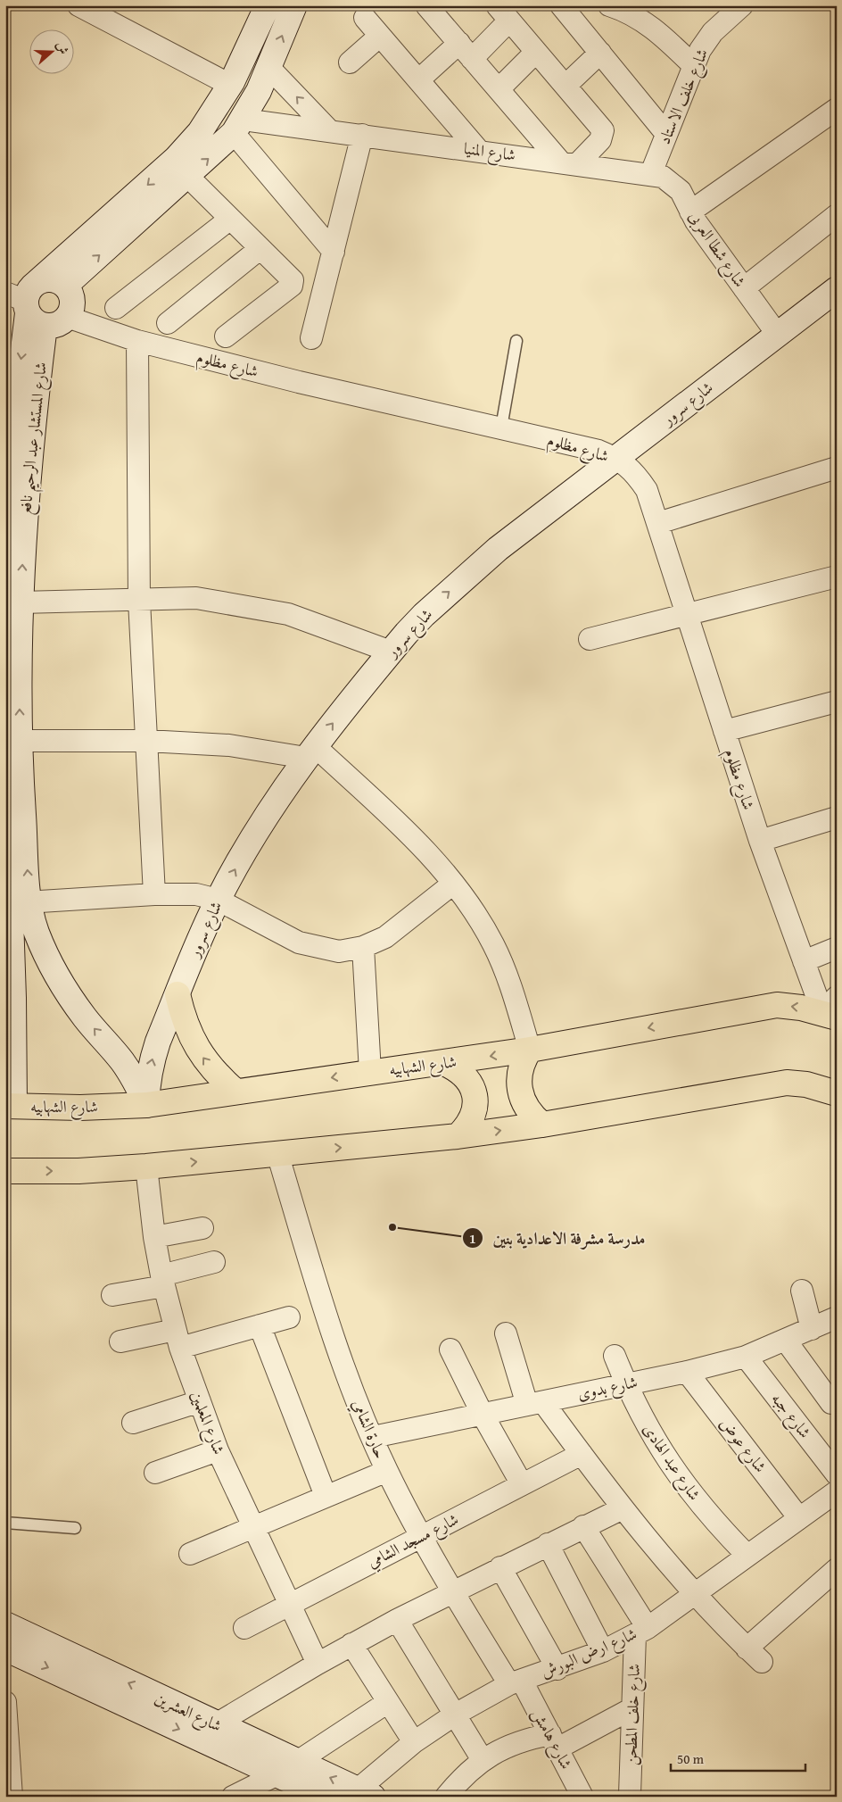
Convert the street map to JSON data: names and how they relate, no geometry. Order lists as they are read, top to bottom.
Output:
{
  "streets": {
    "highway": ["شارع الشهابيه"],
    "street": [
      "شارع خلف الاستاد",
      "شارع المنيا",
      "شارع شطا العربى",
      "شارع مظلوم",
      "شارع سرور",
      "شارع المستشار عبد الرحيم نافع",
      "شارع بدوى",
      "شارع جبه",
      "شارع المعلمين",
      "حارة الشامي",
      "شارع عوض",
      "شارع عبد الهادى",
      "شارع مسجد الشامي",
      "شارع ارض البورش",
      "شارع العشرين",
      "شارع خلف المطحن",
      "شارع هامش"
    ]
  },
  "crossings": [
    ["شارع خلف الاستاد", "شارع المنيا"],
    ["شارع خلف الاستاد", "شارع شطا العربى"],
    ["شارع المنيا", "شارع شطا العربى"],
    ["شارع شطا العربى", "شارع سرور"],
    ["شارع مظلوم", "شارع سرور"],
    ["شارع مظلوم", "شارع الشهابيه"],
    ["شارع سرور", "شارع المستشار عبد الرحيم نافع"],
    ["شارع سرور", "شارع الشهابيه"],
    ["شارع المستشار عبد الرحيم نافع", "شارع الشهابيه"],
    ["شارع بدوى", "شارع جبه"],
    ["شارع بدوى", "حارة الشامي"],
    ["شارع بدوى", "شارع عوض"],
    ["شارع بدوى", "شارع عبد الهادى"],
    ["شارع المعلمين", "شارع مسجد الشامي"],
    ["حارة الشامي", "شارع مسجد الشامي"],
    ["حارة الشامي", "شارع ارض البورش"],
    ["حارة الشامي", "شارع هامش"],
    ["شارع عوض", "شارع ارض البورش"],
    ["شارع عبد الهادى", "شارع ارض البورش"],
    ["شارع ارض البورش", "شارع العشرين"],
    ["شارع ارض البورش", "شارع خلف المطحن"],
    ["شارع ارض البورش", "شارع هامش"]
  ],
  "one_way": ["شارع سرور"],
  "places": ["مدرسة مشرفة الاعدادية بنين"],
  "scale_bar": "50 m",
  "north": "right"
}
